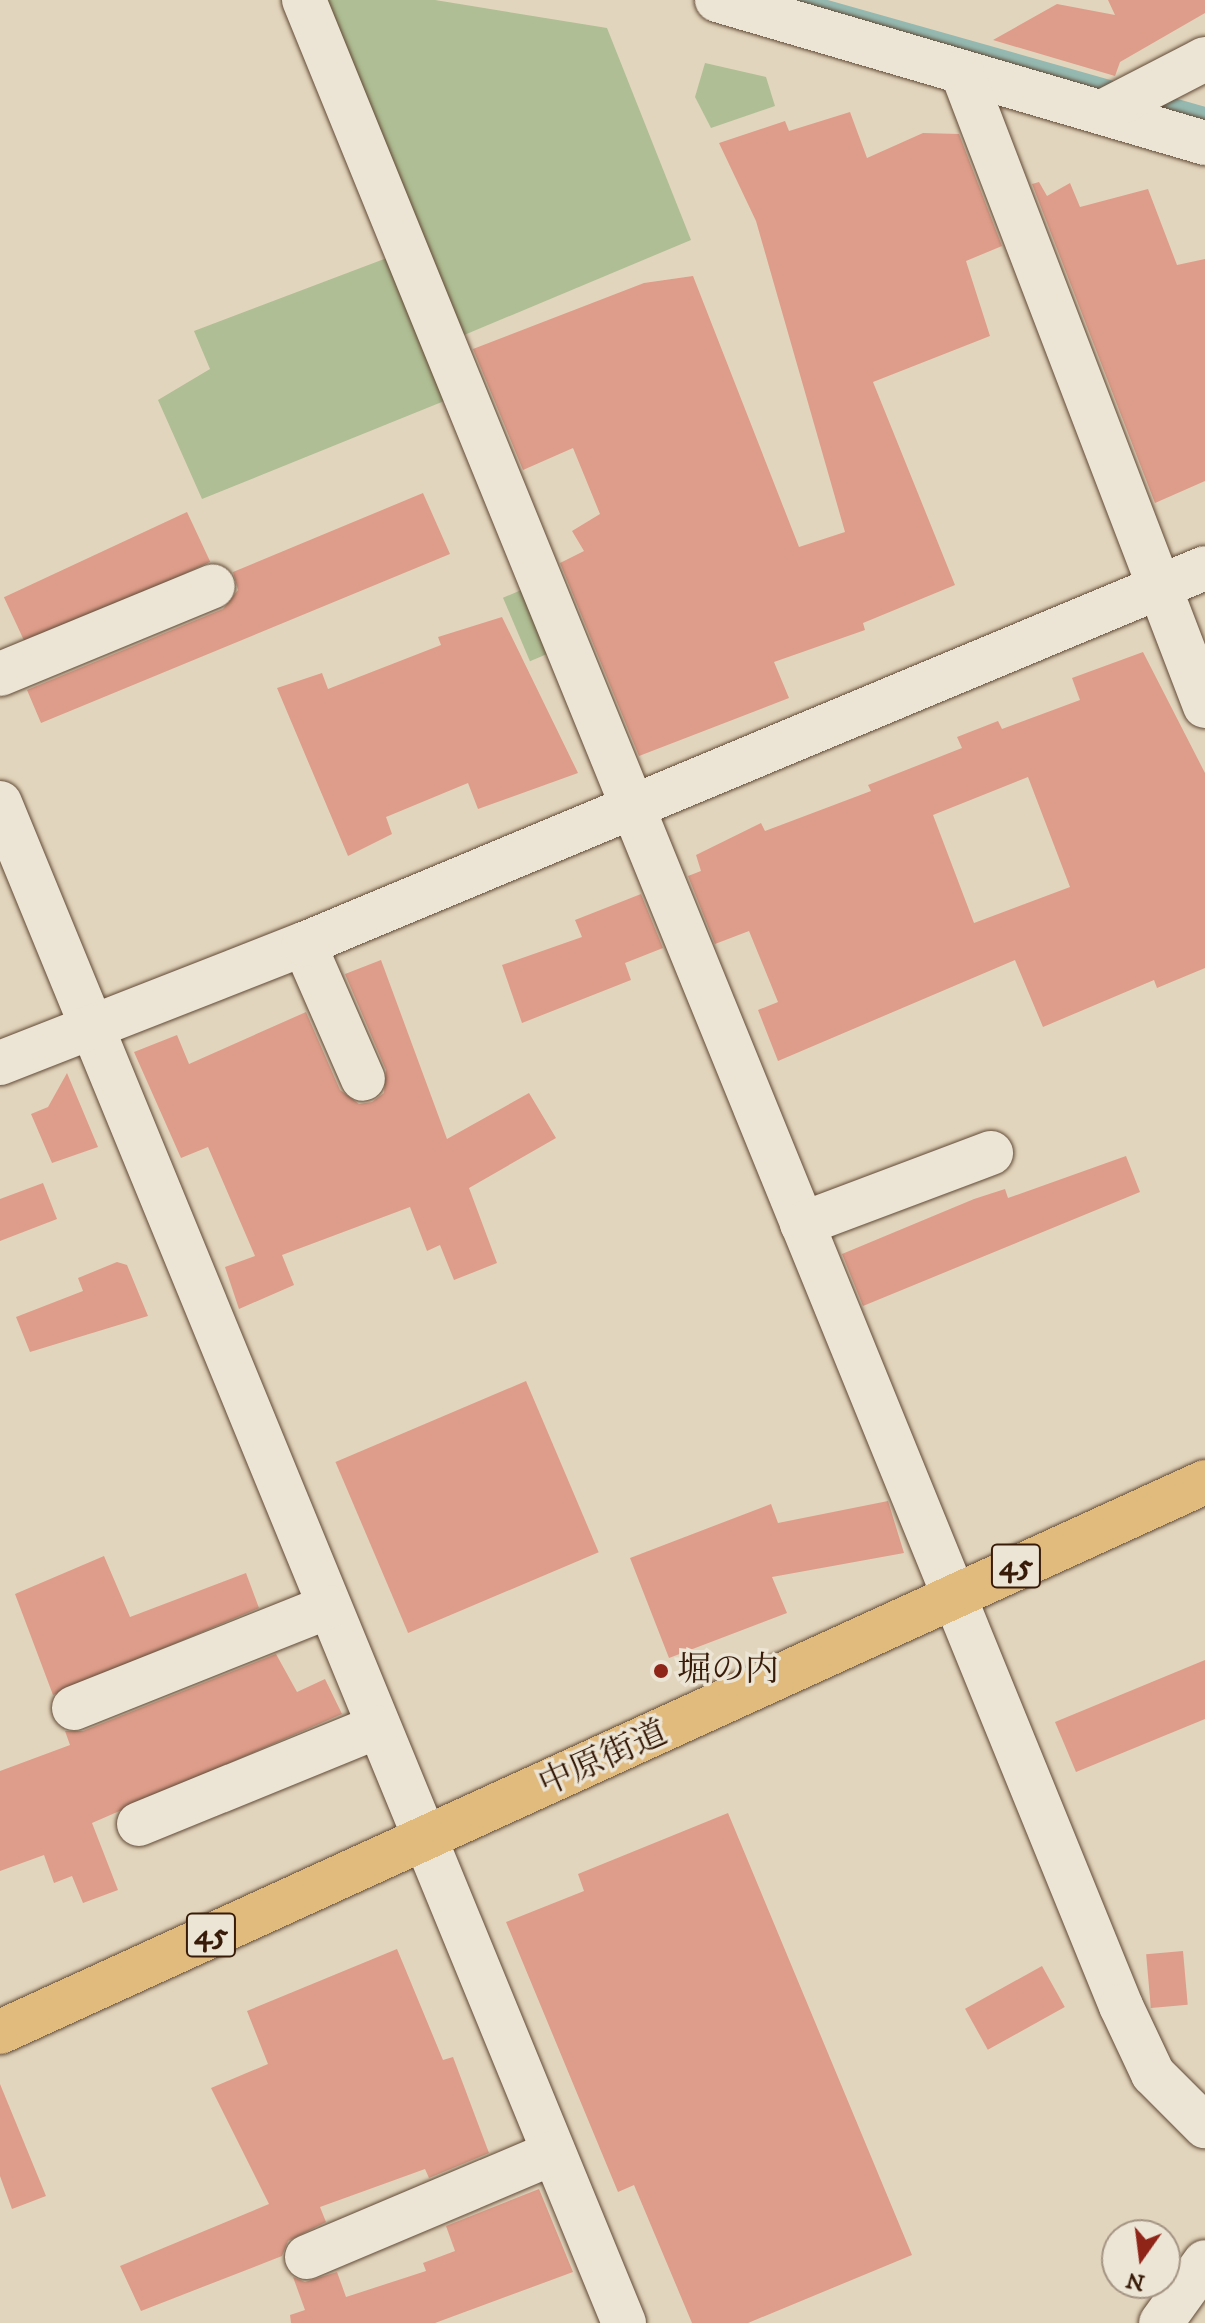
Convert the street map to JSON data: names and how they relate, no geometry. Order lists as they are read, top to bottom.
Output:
{
  "streets": {
    "main road": ["45", "中原街道"]
  },
  "places": ["堀の内"],
  "north": "bottom"
}
